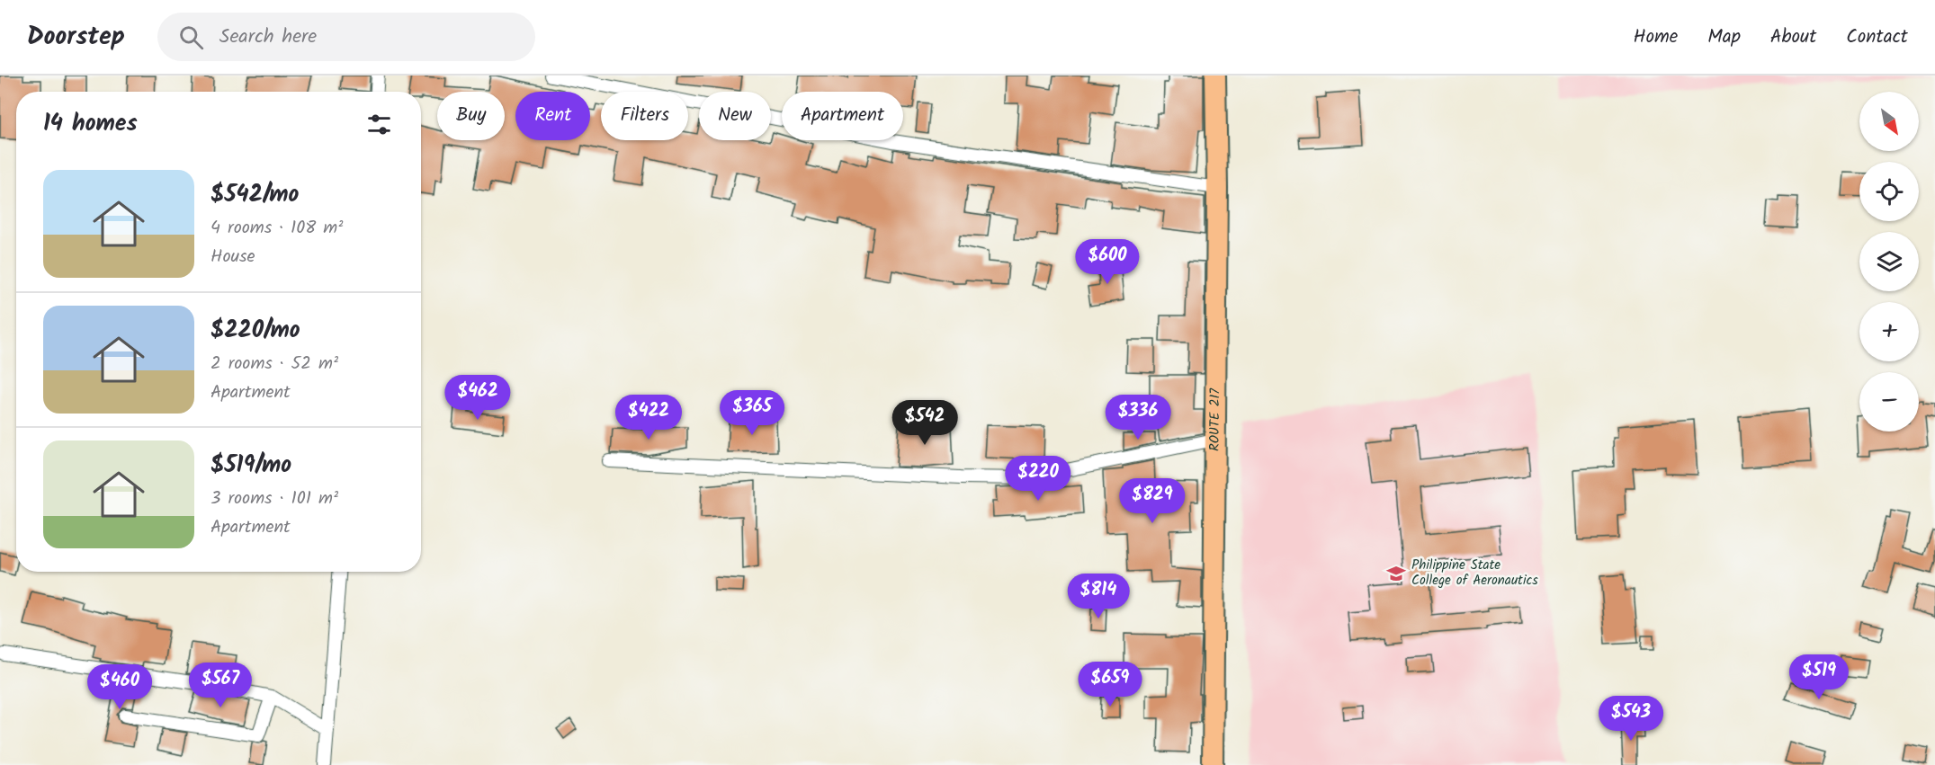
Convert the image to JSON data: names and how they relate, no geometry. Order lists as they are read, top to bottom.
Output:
{
  "streets": {
    "main road": ["ROUTE 217"]
  },
  "places": {
    "school or university": ["Philippine State College of Aeronautics"]
  },
  "north": "bottom right",
  "page": {
    "header": "Doorstep",
    "search": "Search here",
    "nav": [
      "Home",
      "Map",
      "About",
      "Contact"
    ],
    "map_buttons": ["+", "−"],
    "chip": [
      "Buy",
      "Rent",
      "Filters",
      "New",
      "Apartment"
    ],
    "heading": "14 homes",
    "list": [
      {
        "name": "$542/mo",
        "note": "4 rooms · 108 m² · House"
      },
      {
        "name": "$220/mo",
        "note": "2 rooms · 52 m² · Apartment"
      },
      {
        "name": "$519/mo",
        "note": "3 rooms · 101 m² · Apartment"
      }
    ],
    "price": [
      "$600",
      "$462",
      "$365",
      "$422",
      "$336",
      "$542",
      "$220",
      "$829",
      "$814",
      "$519",
      "$659",
      "$567",
      "$460",
      "$543"
    ]
  }
}
